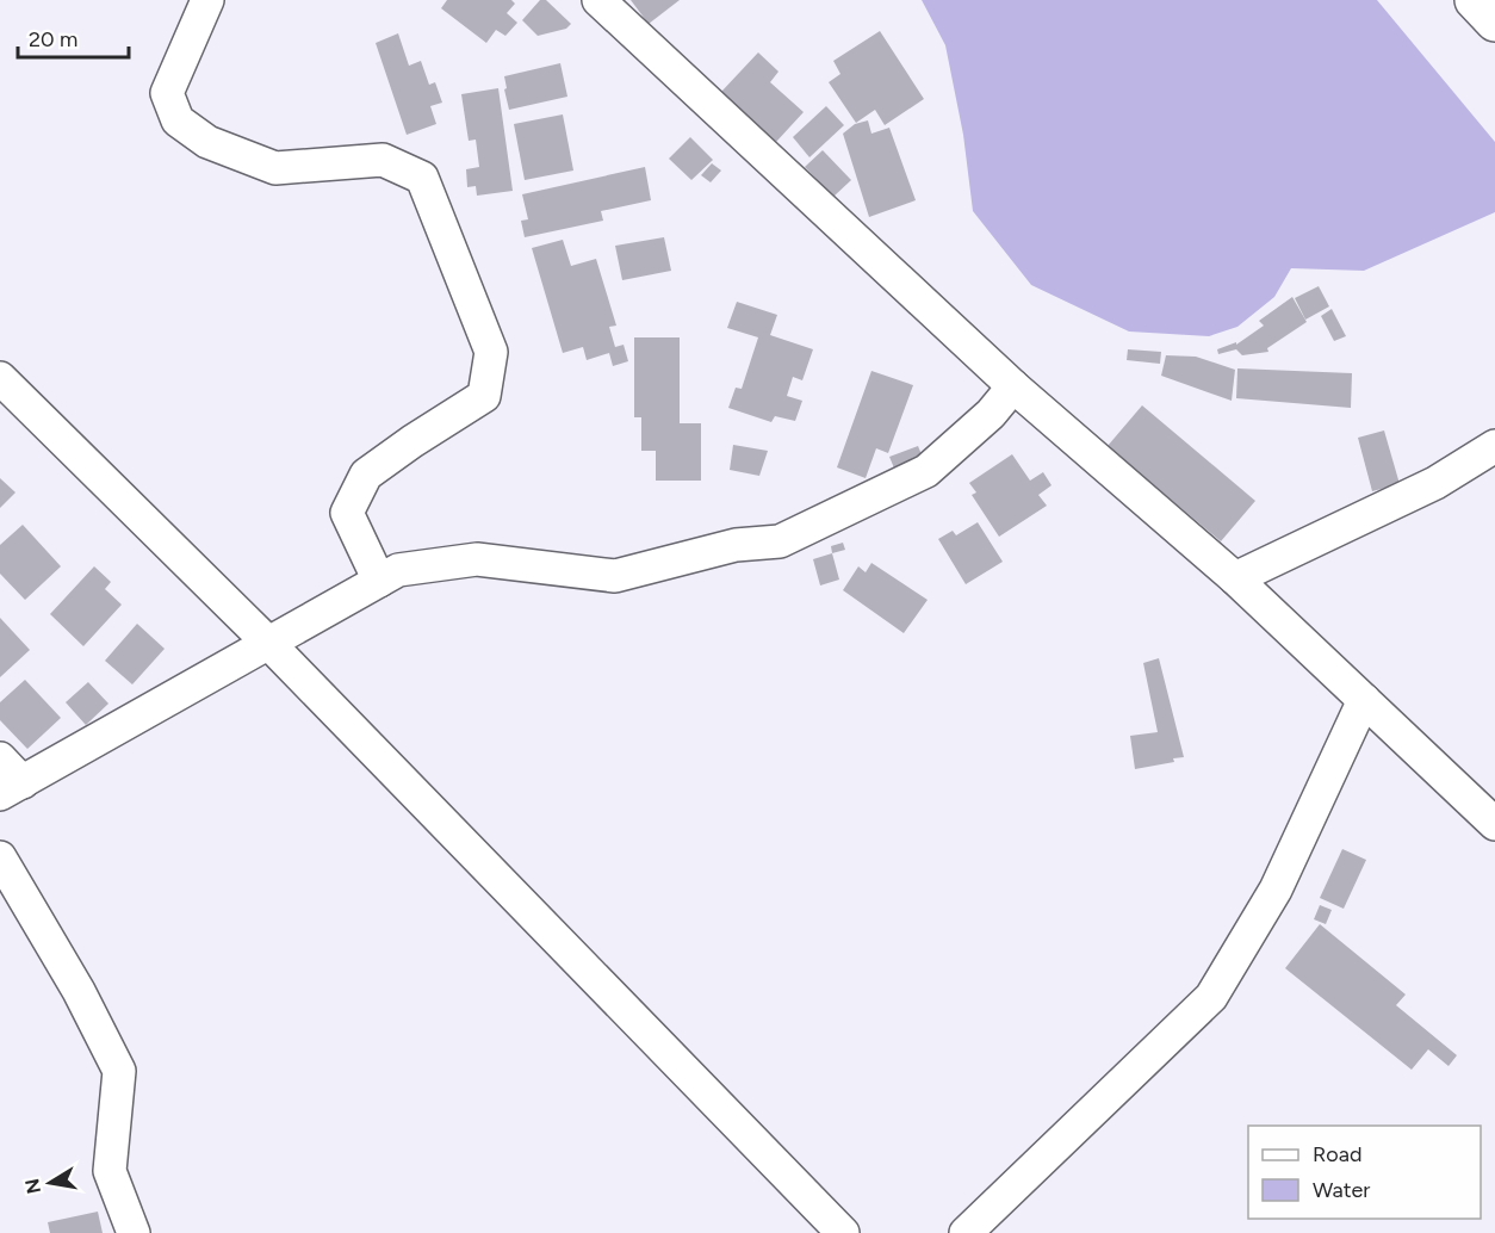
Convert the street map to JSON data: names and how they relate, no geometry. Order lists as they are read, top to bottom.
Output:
{
  "legend": ["Road", "Water"],
  "scale_bar": "20 m",
  "north": "left"
}
